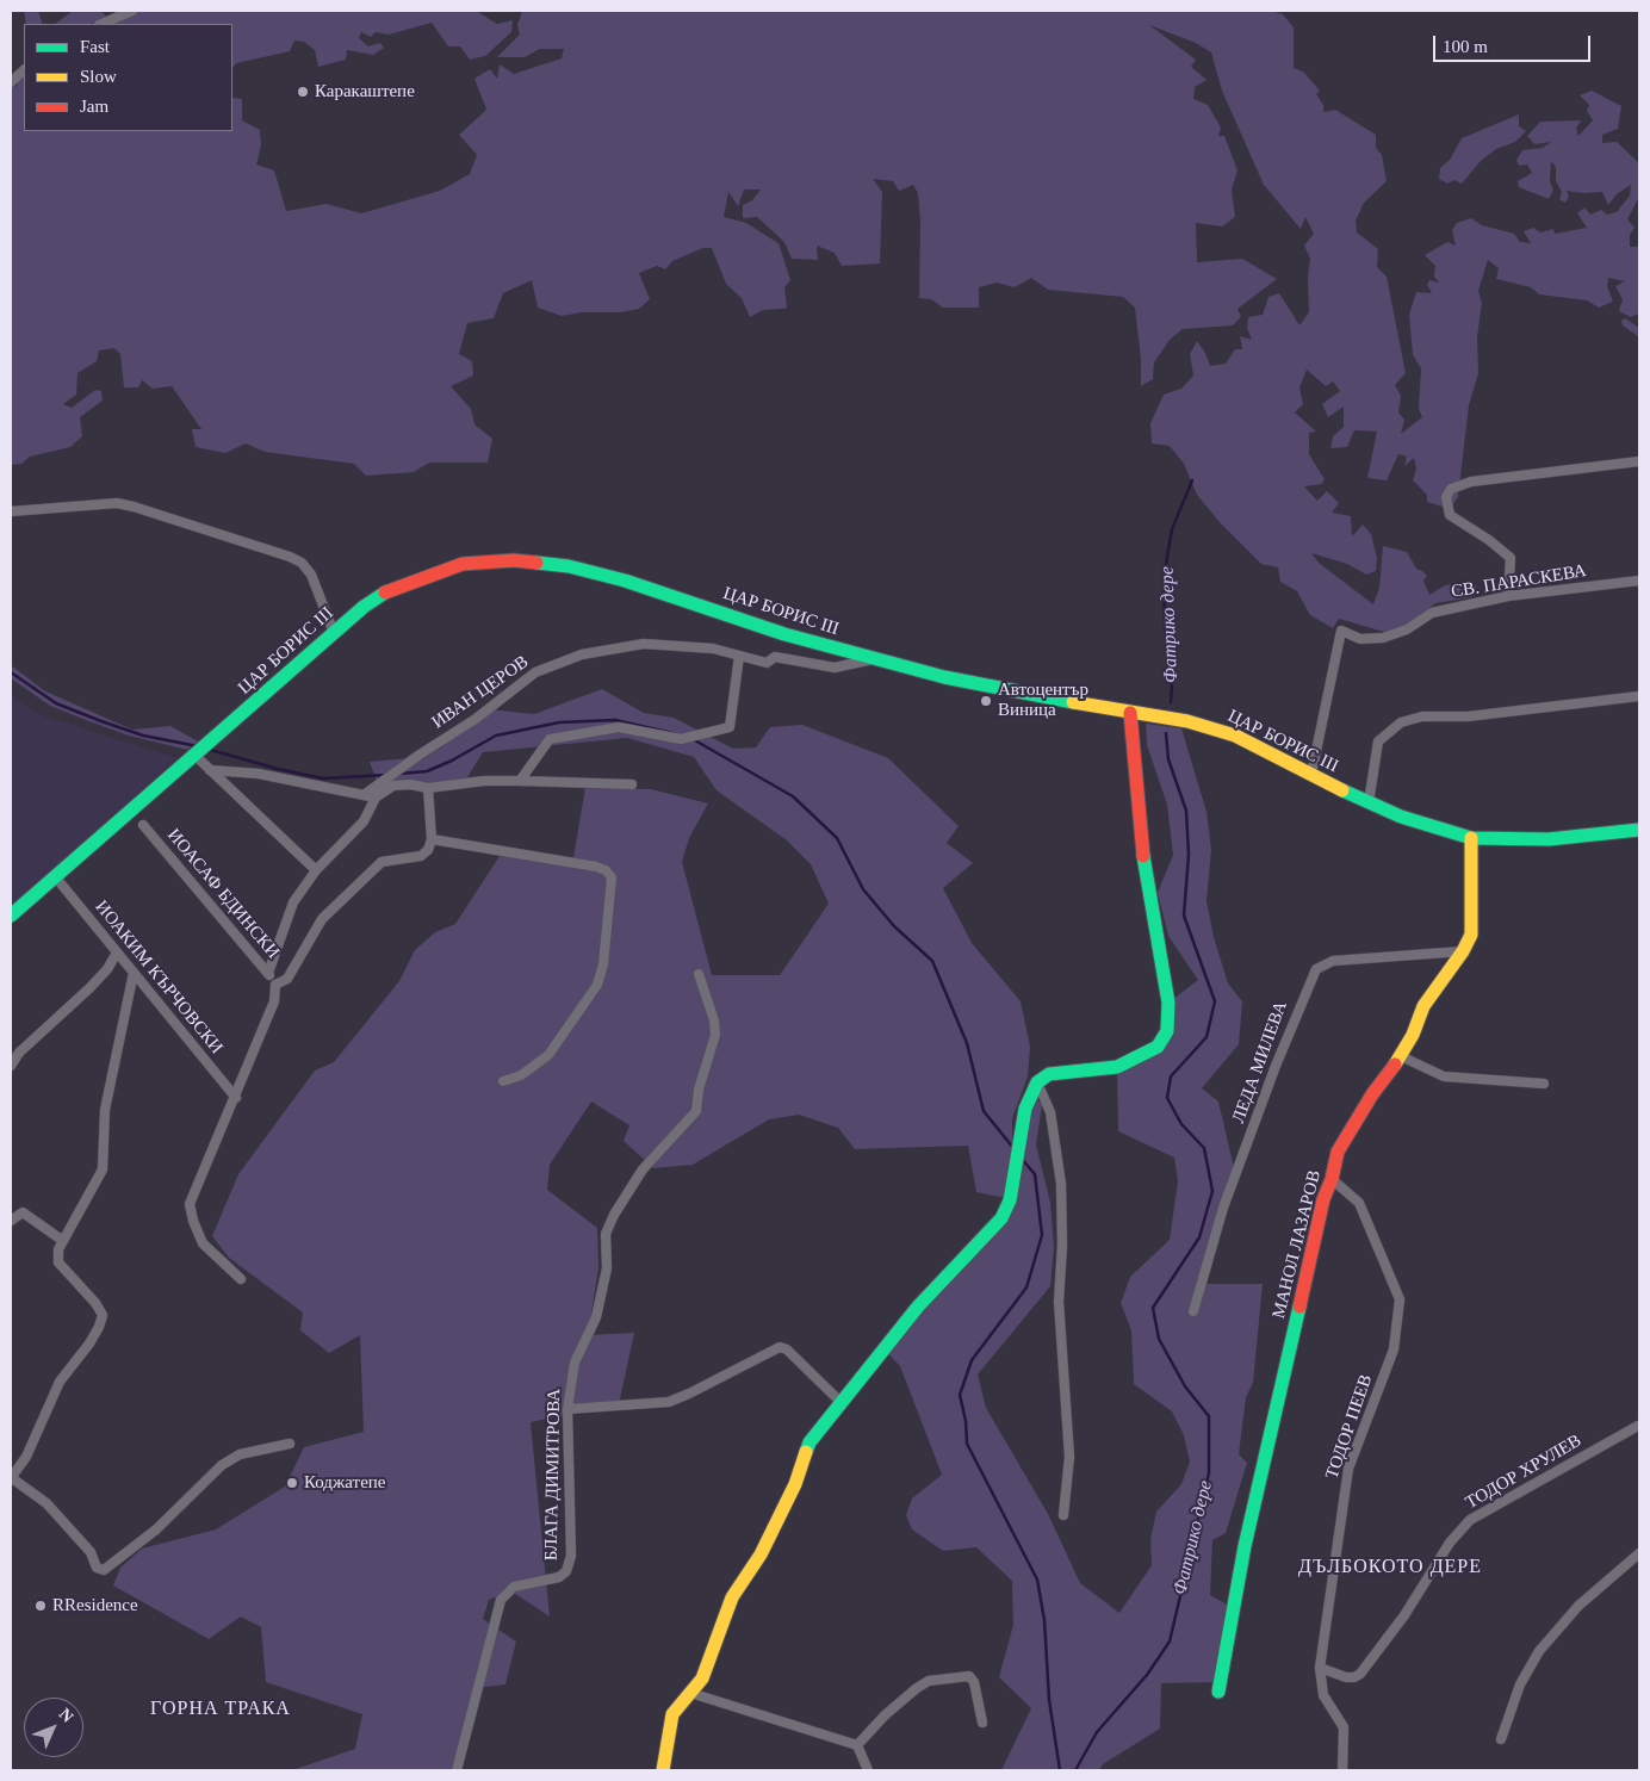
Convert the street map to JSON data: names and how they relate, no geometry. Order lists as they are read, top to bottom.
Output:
{
  "streets": {
    "street": [
      "СВ. ПАРАСКЕВА",
      "ЦАР БОРИС III",
      "ИВАН ЦЕРОВ",
      "ИОАСАФ БДИНСКИ",
      "ИОАКИМ КЪРЧОВСКИ",
      "ЛЕДА МИЛЕВА",
      "МАНОЛ ЛАЗАРОВ",
      "ТОДОР ПЕЕВ",
      "ТОДОР ХРУЛЕВ",
      "БЛАГА ДИМИТРОВА"
    ]
  },
  "crossings": [
    ["СВ. ПАРАСКЕВА", "ЦАР БОРИС III"],
    ["ЦАР БОРИС III", "ИВАН ЦЕРОВ"],
    ["ЦАР БОРИС III", "ИОАКИМ КЪРЧОВСКИ"],
    ["ЦАР БОРИС III", "МАНОЛ ЛАЗАРОВ"],
    ["ЛЕДА МИЛЕВА", "МАНОЛ ЛАЗАРОВ"],
    ["МАНОЛ ЛАЗАРОВ", "ТОДОР ПЕЕВ"],
    ["ТОДОР ПЕЕВ", "ТОДОР ХРУЛЕВ"]
  ],
  "districts": ["ДЪЛБОКОТО ДЕРЕ", "ГОРНА ТРАКА"],
  "water": ["Фатрико дере"],
  "places": [
    "Каракаштепе",
    "Автоцентър Виница",
    "Коджатепе",
    "RResidence"
  ],
  "legend": ["Fast", "Slow", "Jam"],
  "scale_bar": "100 m",
  "north": "top right"
}
